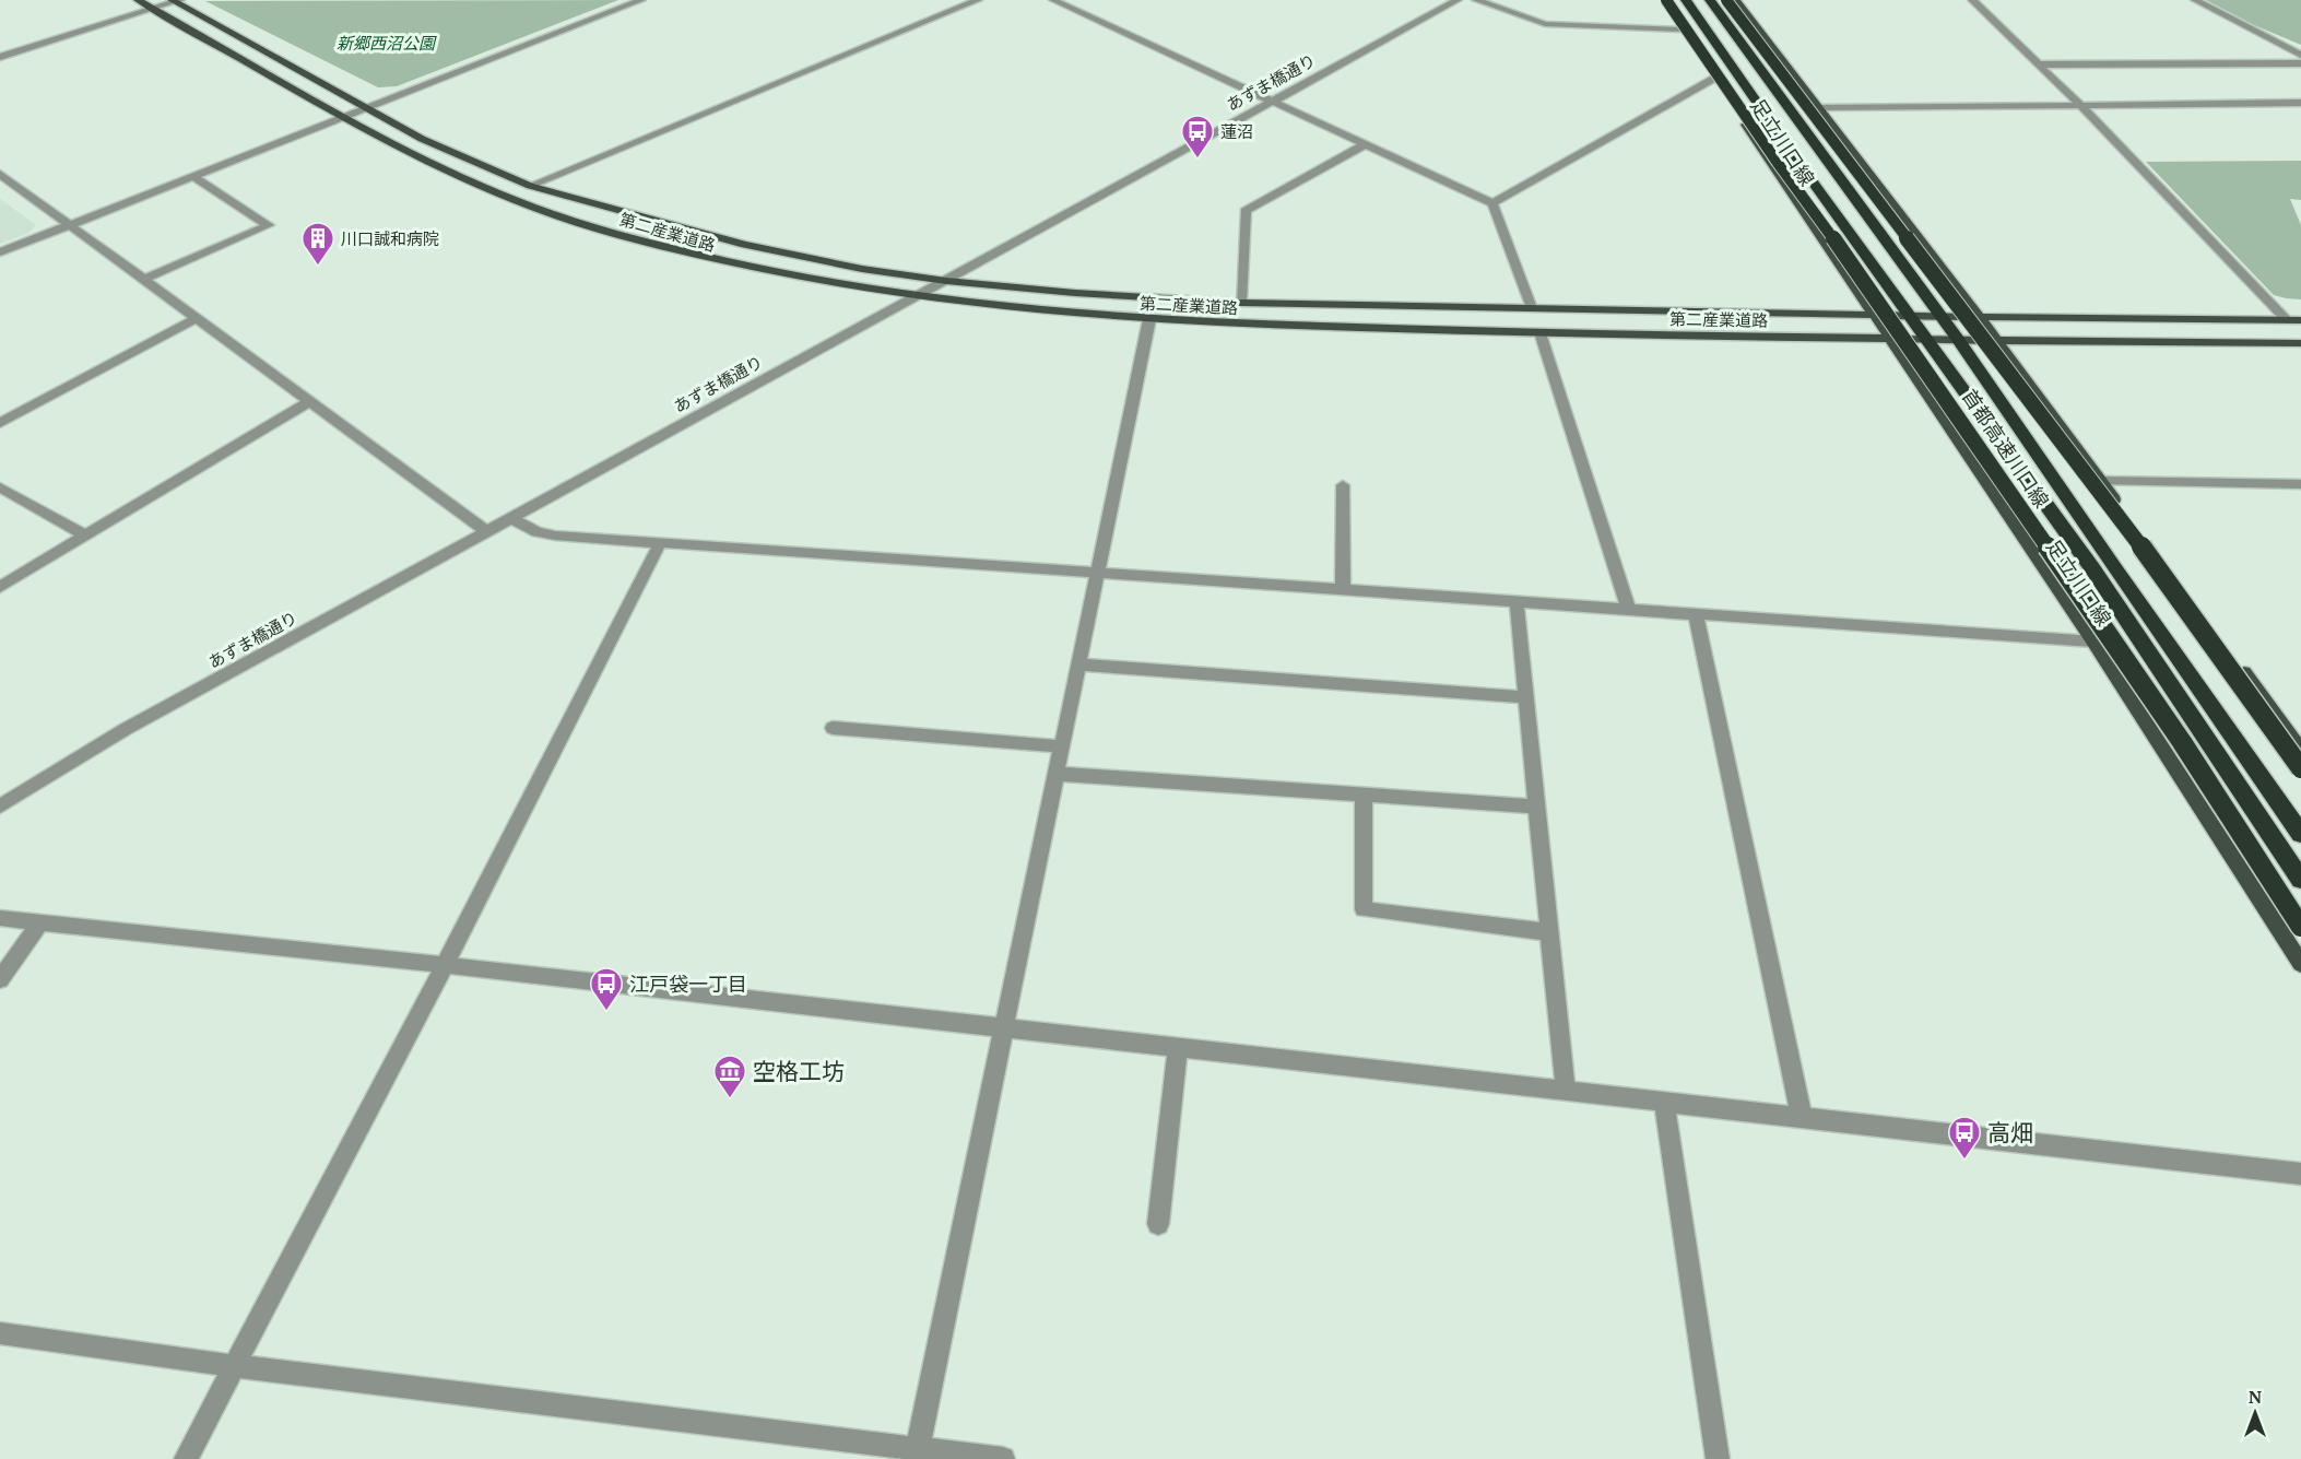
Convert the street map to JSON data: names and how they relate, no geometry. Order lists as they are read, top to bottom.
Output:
{
  "streets": {
    "highway": ["首都高速川口線"],
    "main road": ["足立川口線", "第二産業道路"],
    "street": ["あずま橋通り"]
  },
  "crossings": [
    ["あずま橋通り", "第二産業道路"],
    ["足立川口線", "第二産業道路"]
  ],
  "parks": ["新郷西沼公園"],
  "places": {
    "bus stop": ["蓮沼", "江戸袋一丁目", "高畑"],
    "building": ["川口誠和病院"],
    "museum": ["空格工坊"]
  },
  "north": "top"
}
